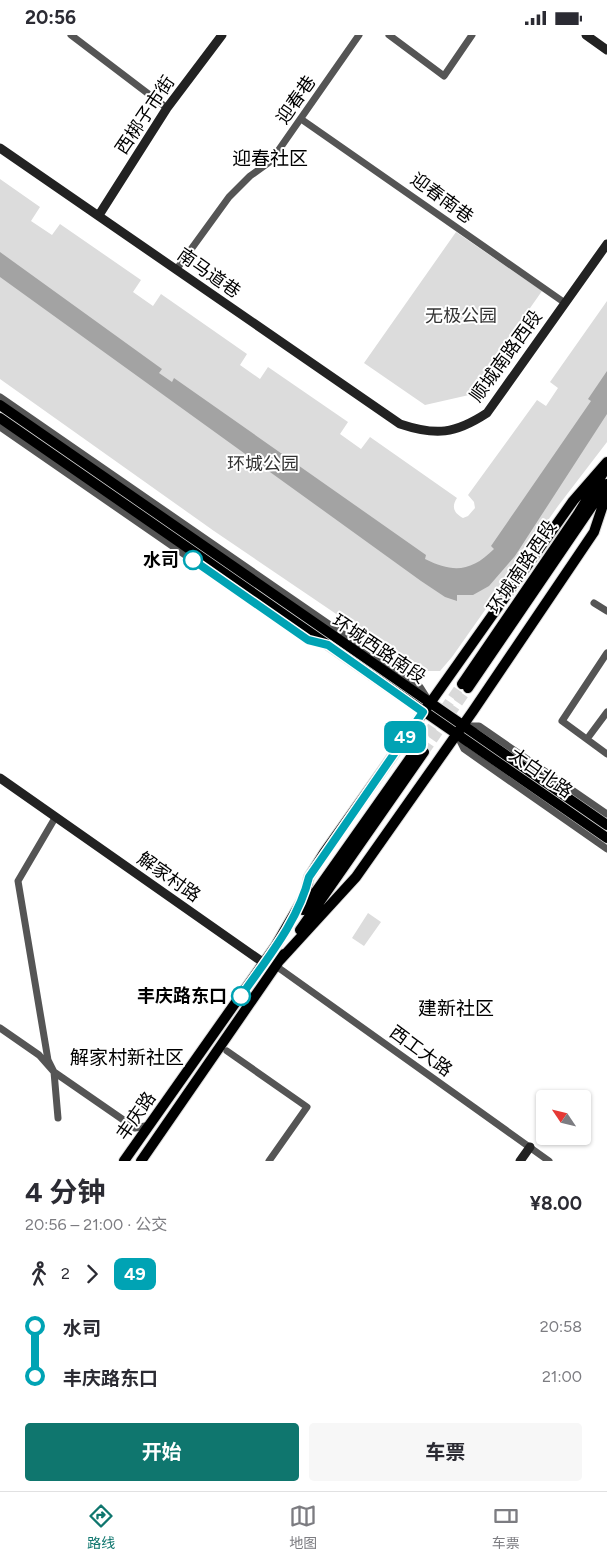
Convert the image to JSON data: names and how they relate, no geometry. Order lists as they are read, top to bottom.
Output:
{
  "streets": {
    "main road": [
      "环城南路西段",
      "环城西路南段",
      "太白北路",
      "丰庆路"
    ],
    "street": [
      "迎春巷",
      "西梆子市街",
      "迎春南巷",
      "南马道巷",
      "顺城南路西段",
      "解家村路",
      "西工大路"
    ]
  },
  "crossings": [
    ["迎春巷", "迎春南巷"],
    ["迎春巷", "南马道巷"],
    ["西梆子市街", "南马道巷"],
    ["迎春南巷", "顺城南路西段"],
    ["南马道巷", "顺城南路西段"],
    ["环城西路南段", "太白北路"],
    ["解家村路", "丰庆路"],
    ["西工大路", "丰庆路"]
  ],
  "districts": ["迎春社区", "建新社区", "解家村新社区"],
  "parks": ["无极公园", "环城公园"],
  "places": ["水司", "丰庆路东口"],
  "lines": ["bus line 49"],
  "north": "top left",
  "page": {
    "status": "20:56",
    "on_map": "49",
    "heading": ["4 分钟", "20:56 – 21:00 · 公交", "¥8.00"],
    "legs": ["2", "49"],
    "list": [
      {
        "name": "水司",
        "value": "20:58"
      },
      {
        "name": "丰庆路东口",
        "value": "21:00"
      }
    ],
    "buttons": ["开始", "车票"],
    "tabs": ["路线", "地图", "车票"]
  }
}
